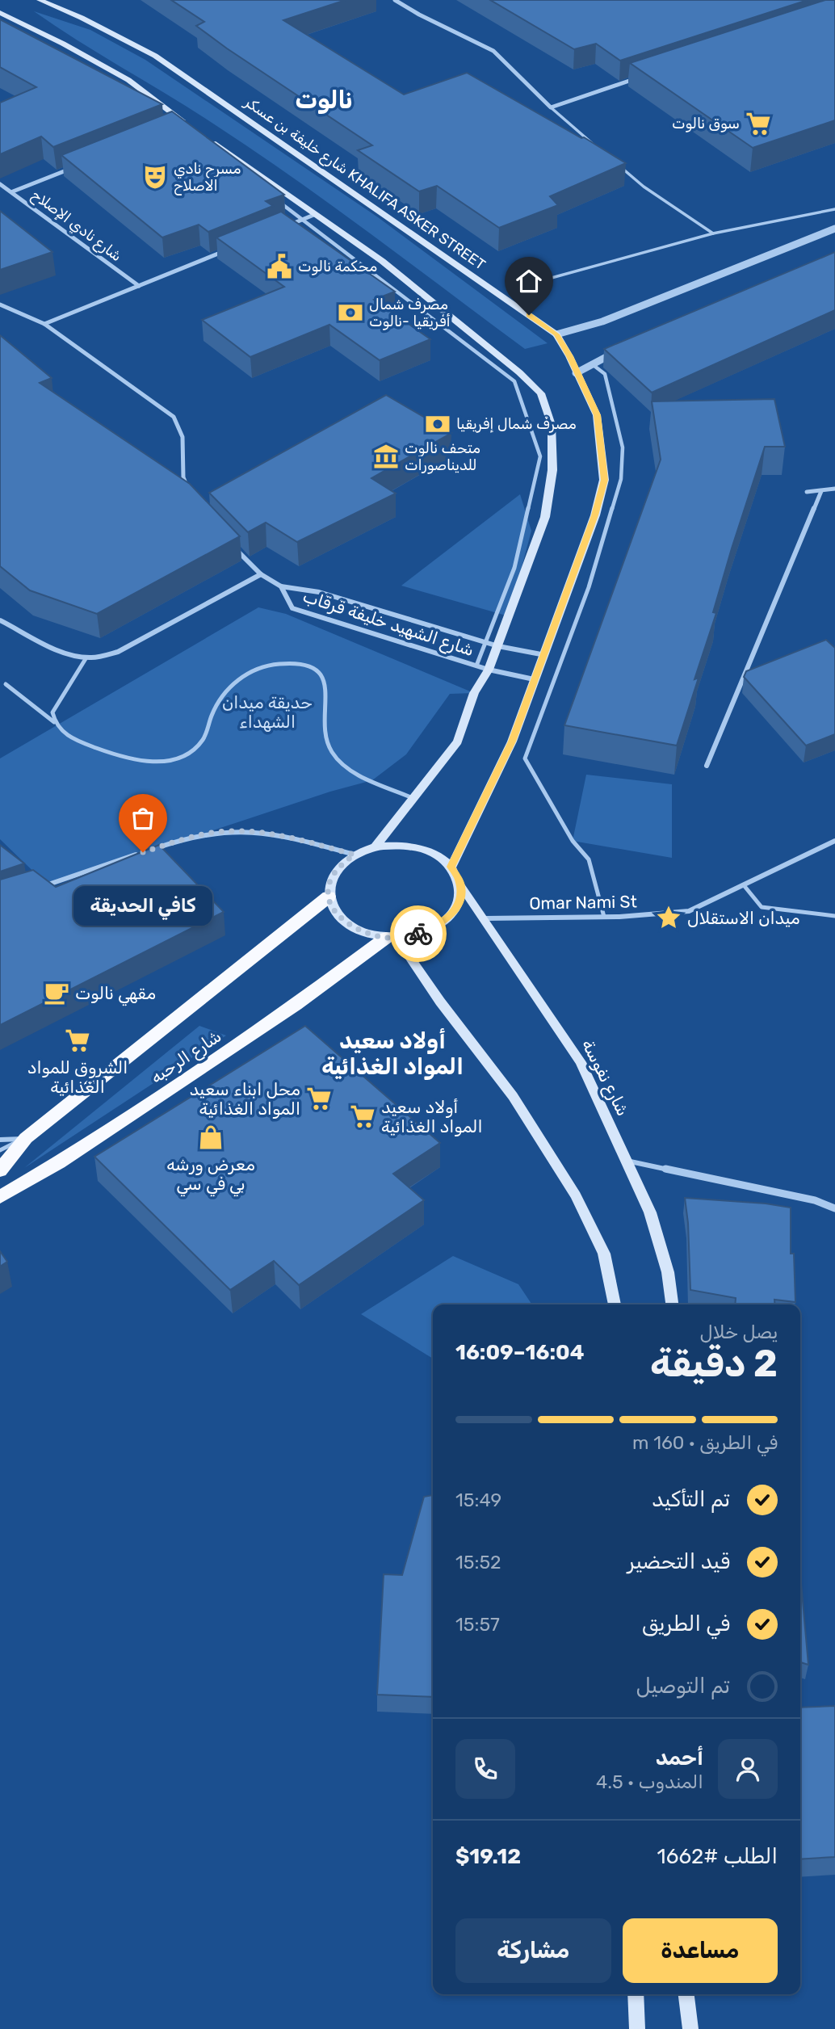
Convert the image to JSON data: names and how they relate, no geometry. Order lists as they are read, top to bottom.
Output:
{
  "streets": {
    "highway": ["شارع الرحبه"],
    "main road": ["شارع خليفة بن عسكر KHALIFA ASKER STREET", "شارع نفوسة"],
    "street": ["شارع نادي الإصلاح", "شارع الشهيد خليفة قرقاب", "Omar Nami St"]
  },
  "crossings": [
    ["شارع خليفة بن عسكر KHALIFA ASKER STREET", "شارع الشهيد خليفة قرقاب"],
    ["شارع خليفة بن عسكر KHALIFA ASKER STREET", "شارع الرحبه"],
    ["شارع خليفة بن عسكر KHALIFA ASKER STREET", "شارع نفوسة"],
    ["Omar Nami St", "شارع نفوسة"],
    ["شارع الرحبه", "شارع نفوسة"]
  ],
  "districts": ["نالوت", "أولاد سعيد المواد الغذائية"],
  "parks": ["حديقة ميدان الشهداء"],
  "places": {
    "supermarket": [
      "سوق نالوت",
      "الشروق للمواد الغذائية",
      "محل ابناء سعيد المواد الغذائية",
      "أولاد سعيد المواد الغذائية"
    ],
    "theatre": ["مسرح نادي الاصلاح"],
    "public building": ["محكمة نالوت"],
    "bank": ["مصرف شمال أفريقيا -نالوت", "مصرف شمال إفريقيا"],
    "museum": ["متحف نالوت للديناصورات"],
    "other": ["كافي الحديقة"],
    "place": ["ميدان الاستقلال"],
    "cafe": ["مقهي نالوت"],
    "shop": ["معرض ورشه بي في سي"]
  },
  "page": {
    "bubble": "كافي الحديقة",
    "heading": ["2 دقيقة", "يصل خلال", "16:04–16:09"],
    "panel": [
      "أحمد",
      "المندوب · 4.5",
      "الطلب #1662",
      "$19.12"
    ],
    "bar": "في الطريق · 160 m",
    "list": [
      ["تم التأكيد", "15:49"],
      ["قيد التحضير", "15:52"],
      ["في الطريق", "15:57"],
      "تم التوصيل"
    ],
    "buttons": ["مساعدة", "مشاركة"]
  }
}
